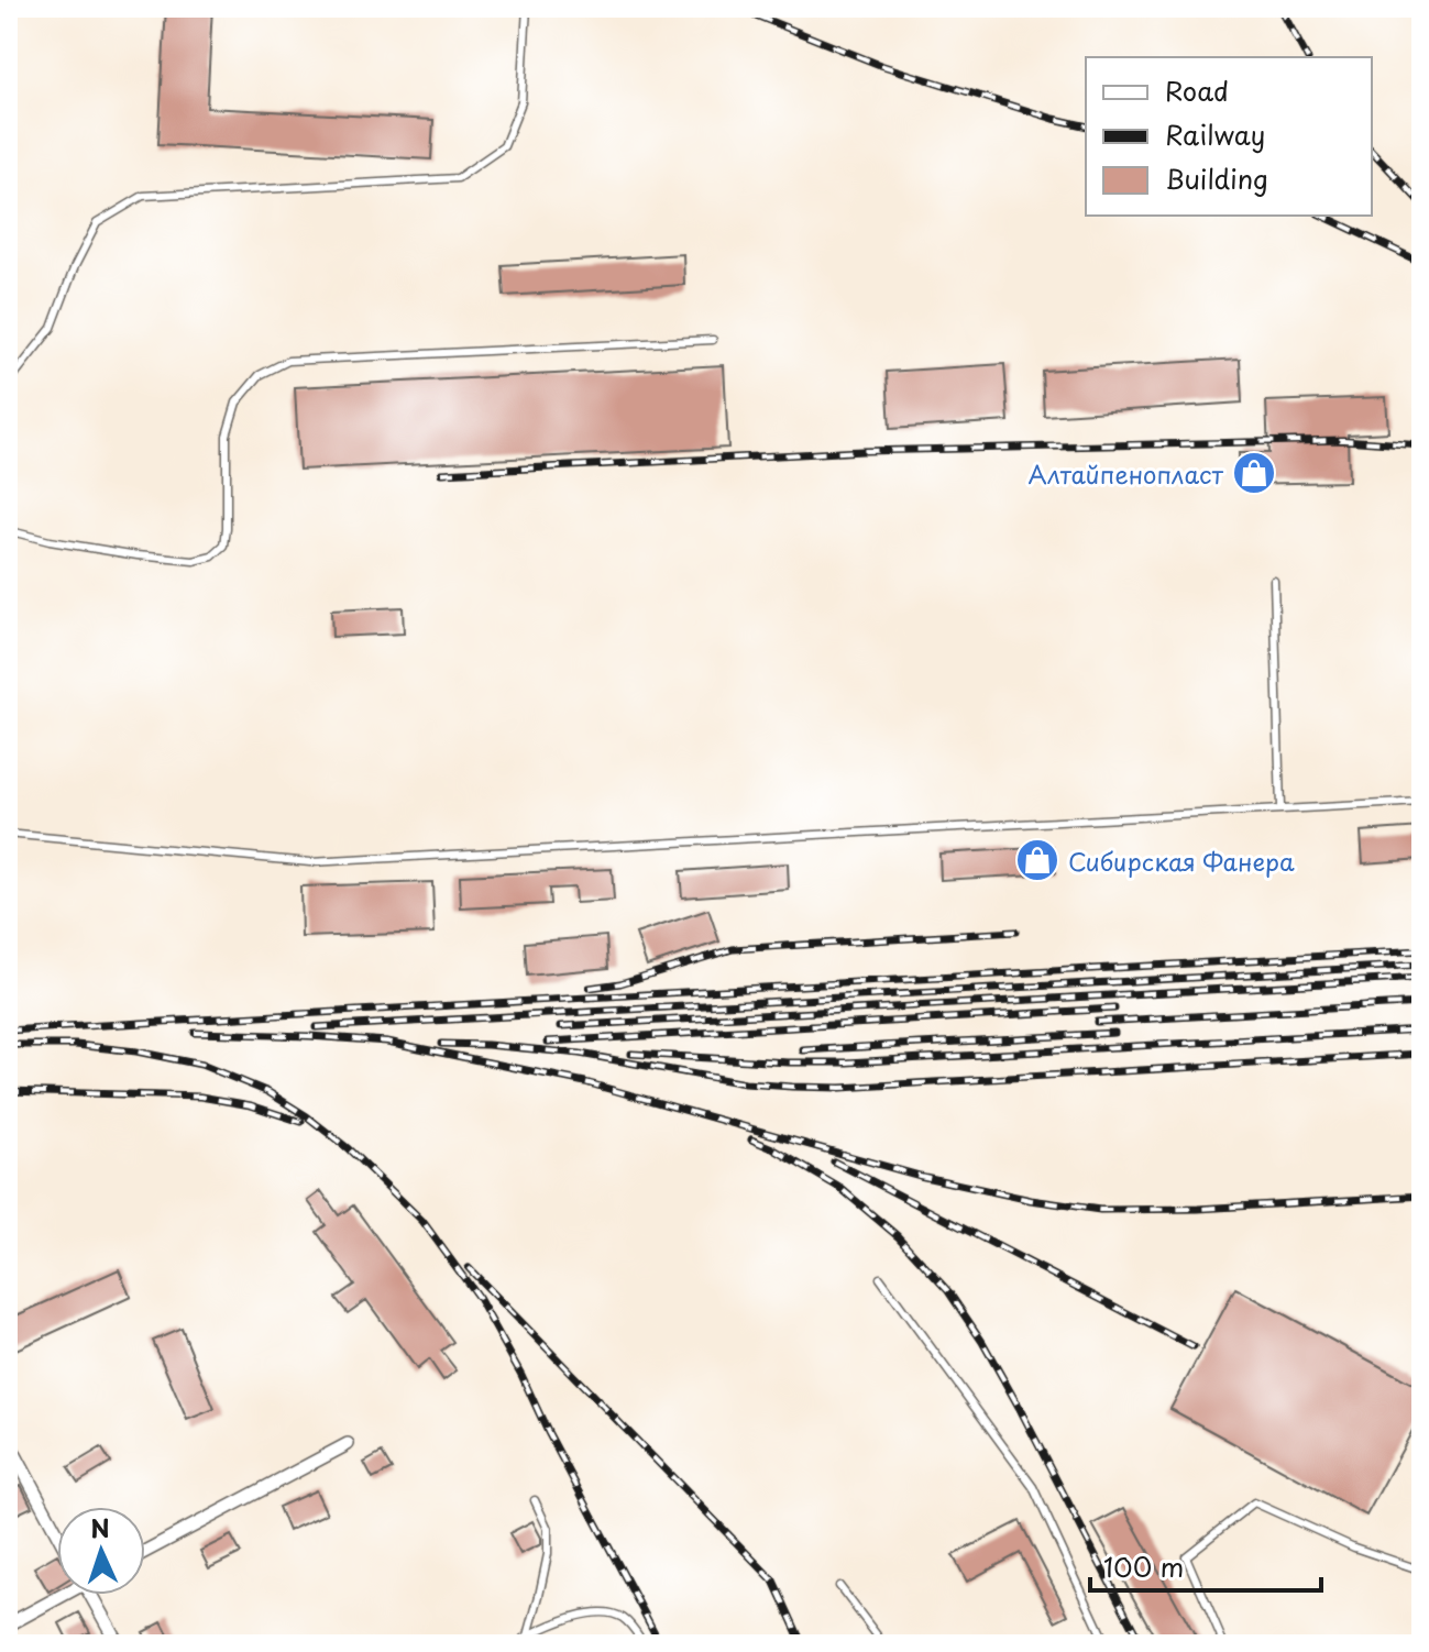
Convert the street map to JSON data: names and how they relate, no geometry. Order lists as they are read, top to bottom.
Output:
{
  "places": {
    "shop": ["Алтайпенопласт", "Сибирская Фанера"]
  },
  "legend": ["Road", "Railway", "Building"],
  "scale_bar": "100 m",
  "north": "top"
}
